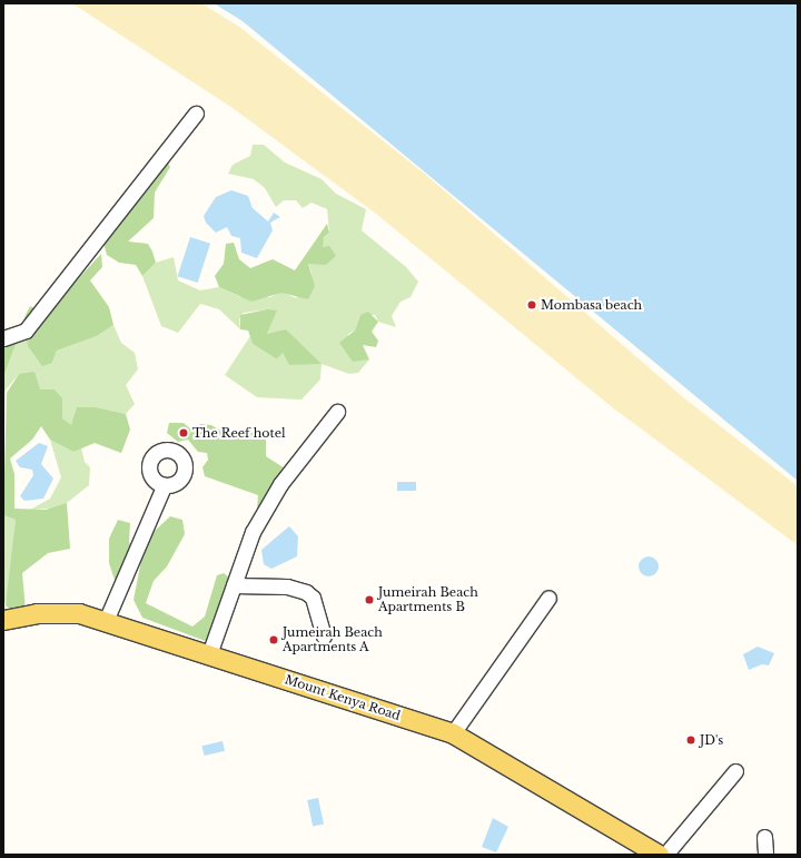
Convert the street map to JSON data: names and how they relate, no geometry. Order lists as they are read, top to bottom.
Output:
{
  "streets": {
    "main road": ["Mount Kenya Road"]
  },
  "places": [
    "Mombasa beach",
    "The Reef hotel",
    "Jumeirah Beach Apartments B",
    "Jumeirah Beach Apartments A",
    "JD's"
  ]
}
